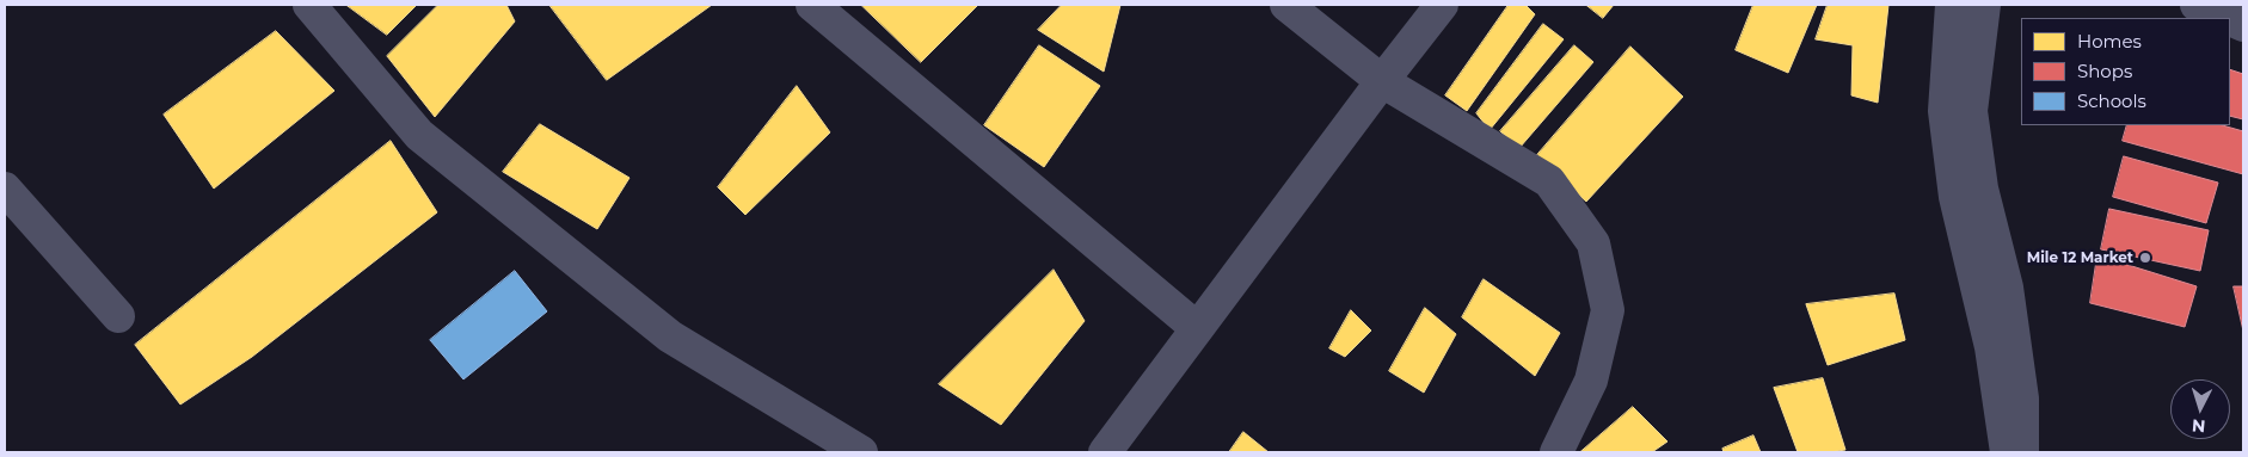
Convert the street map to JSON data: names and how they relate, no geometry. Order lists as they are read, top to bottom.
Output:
{
  "places": ["Mile 12 Market"],
  "legend": ["Homes", "Shops", "Schools"],
  "north": "bottom"
}
